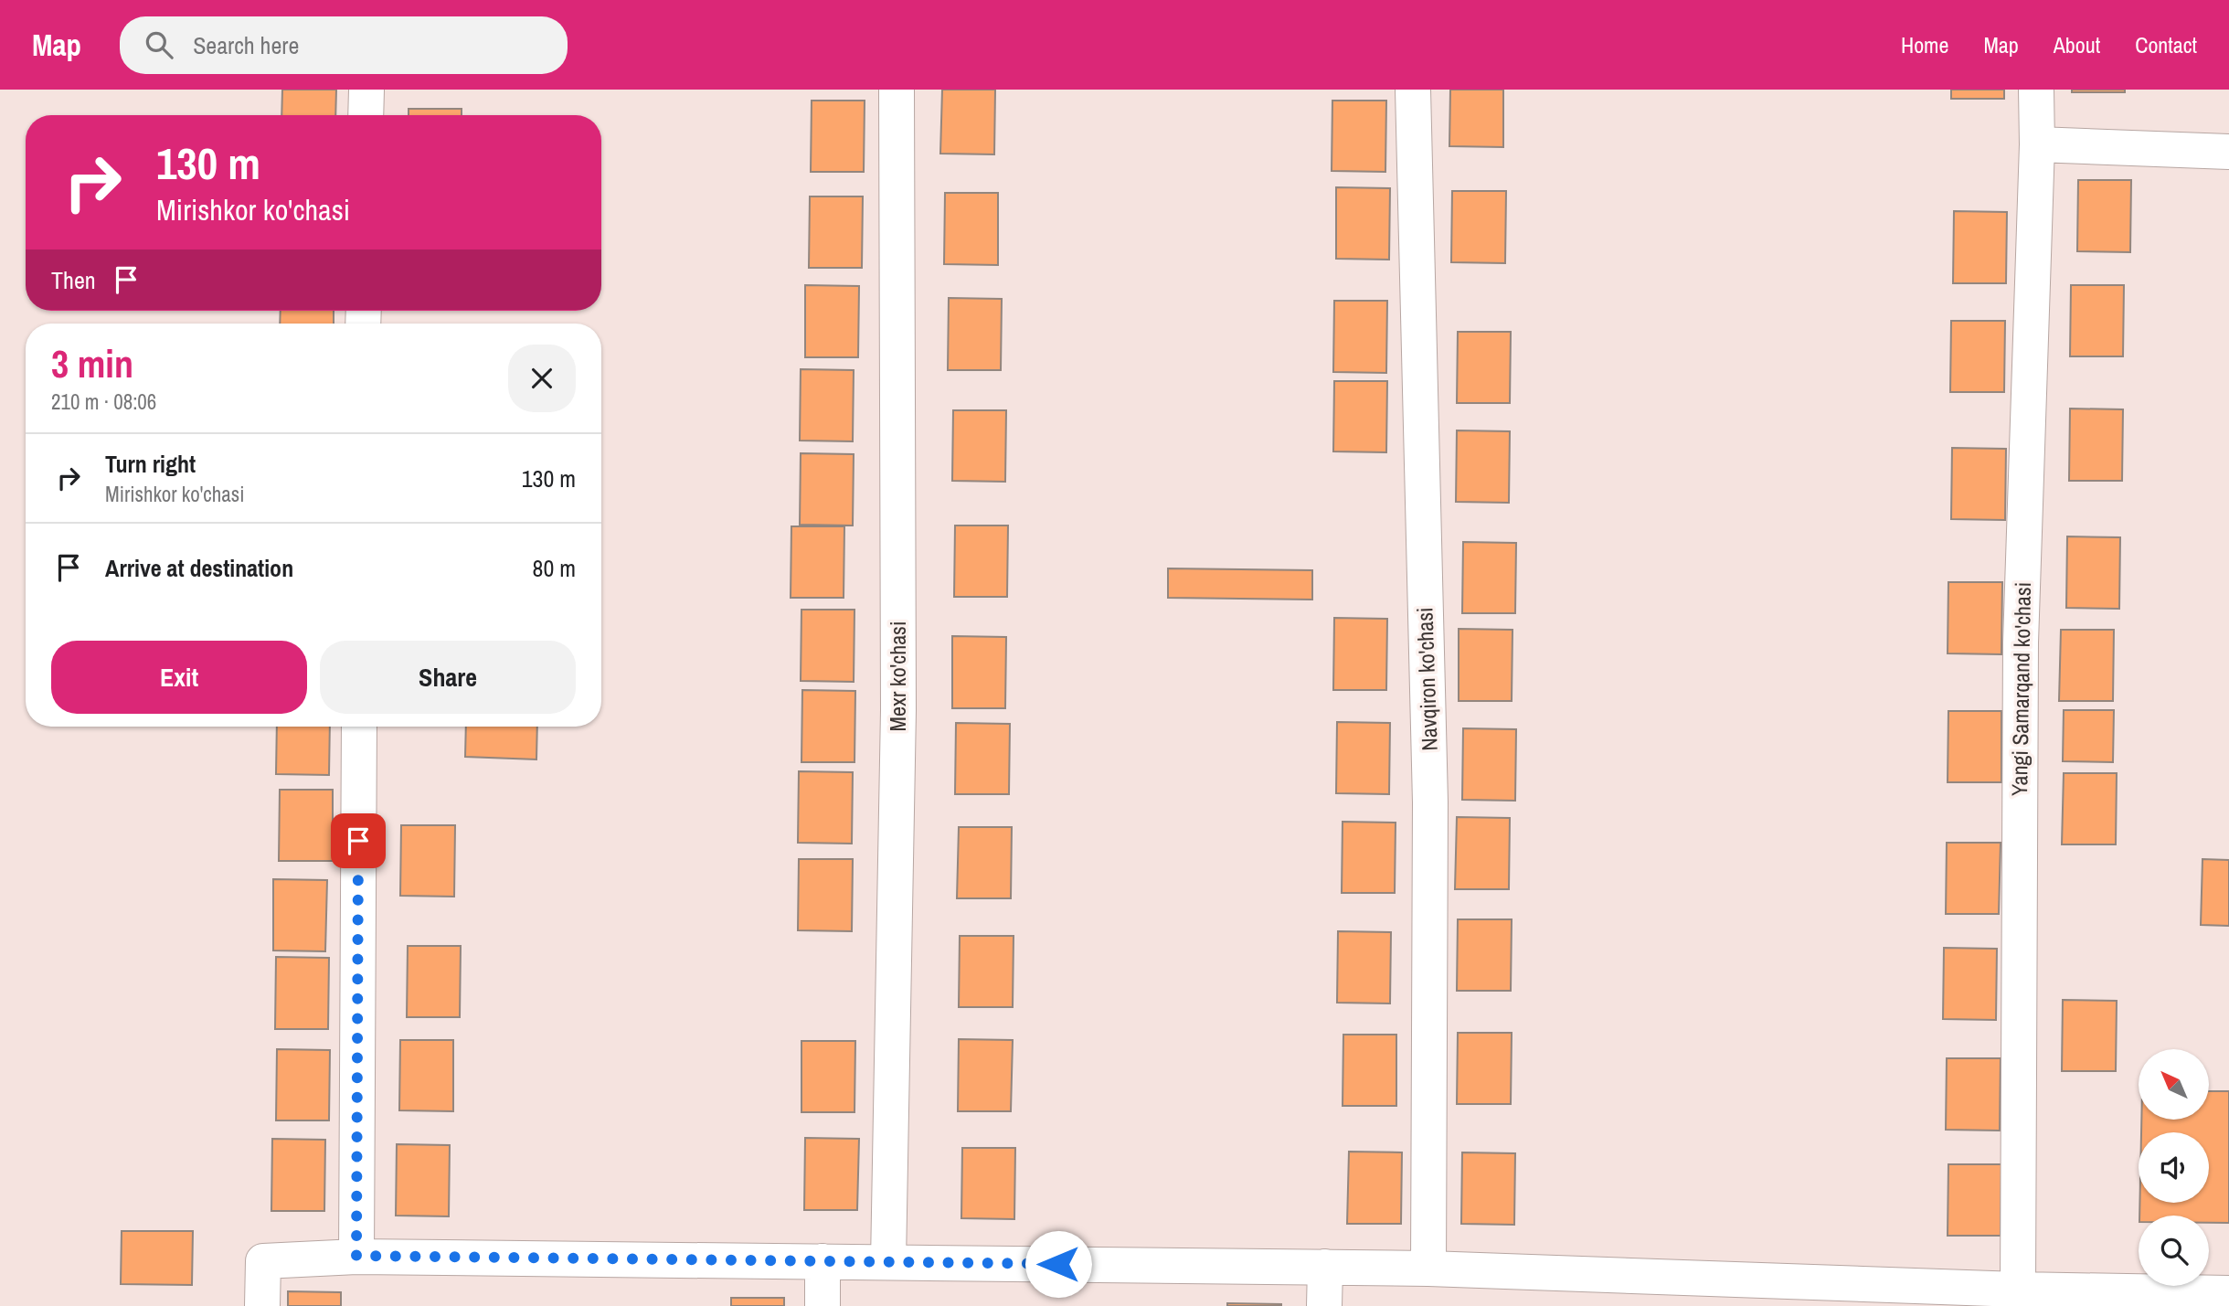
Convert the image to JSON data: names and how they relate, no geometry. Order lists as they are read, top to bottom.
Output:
{
  "streets": {
    "street": ["Mexr ko'chasi", "Navqiron ko'chasi", "Yangi Samarqand ko'chasi"]
  },
  "north": "top left",
  "page": {
    "header": "Map",
    "search": "Search here",
    "nav": [
      "Home",
      "Map",
      "About",
      "Contact"
    ],
    "turn": ["130 m", "Mirishkor ko'chasi"],
    "then": "Then",
    "heading": ["3 min", "210 m · 08:06"],
    "list": [
      {
        "name": "Turn right",
        "note": "Mirishkor ko'chasi",
        "value": "130 m"
      },
      {
        "name": "Arrive at destination",
        "value": "80 m"
      }
    ],
    "buttons": ["Exit", "Share"]
  }
}
